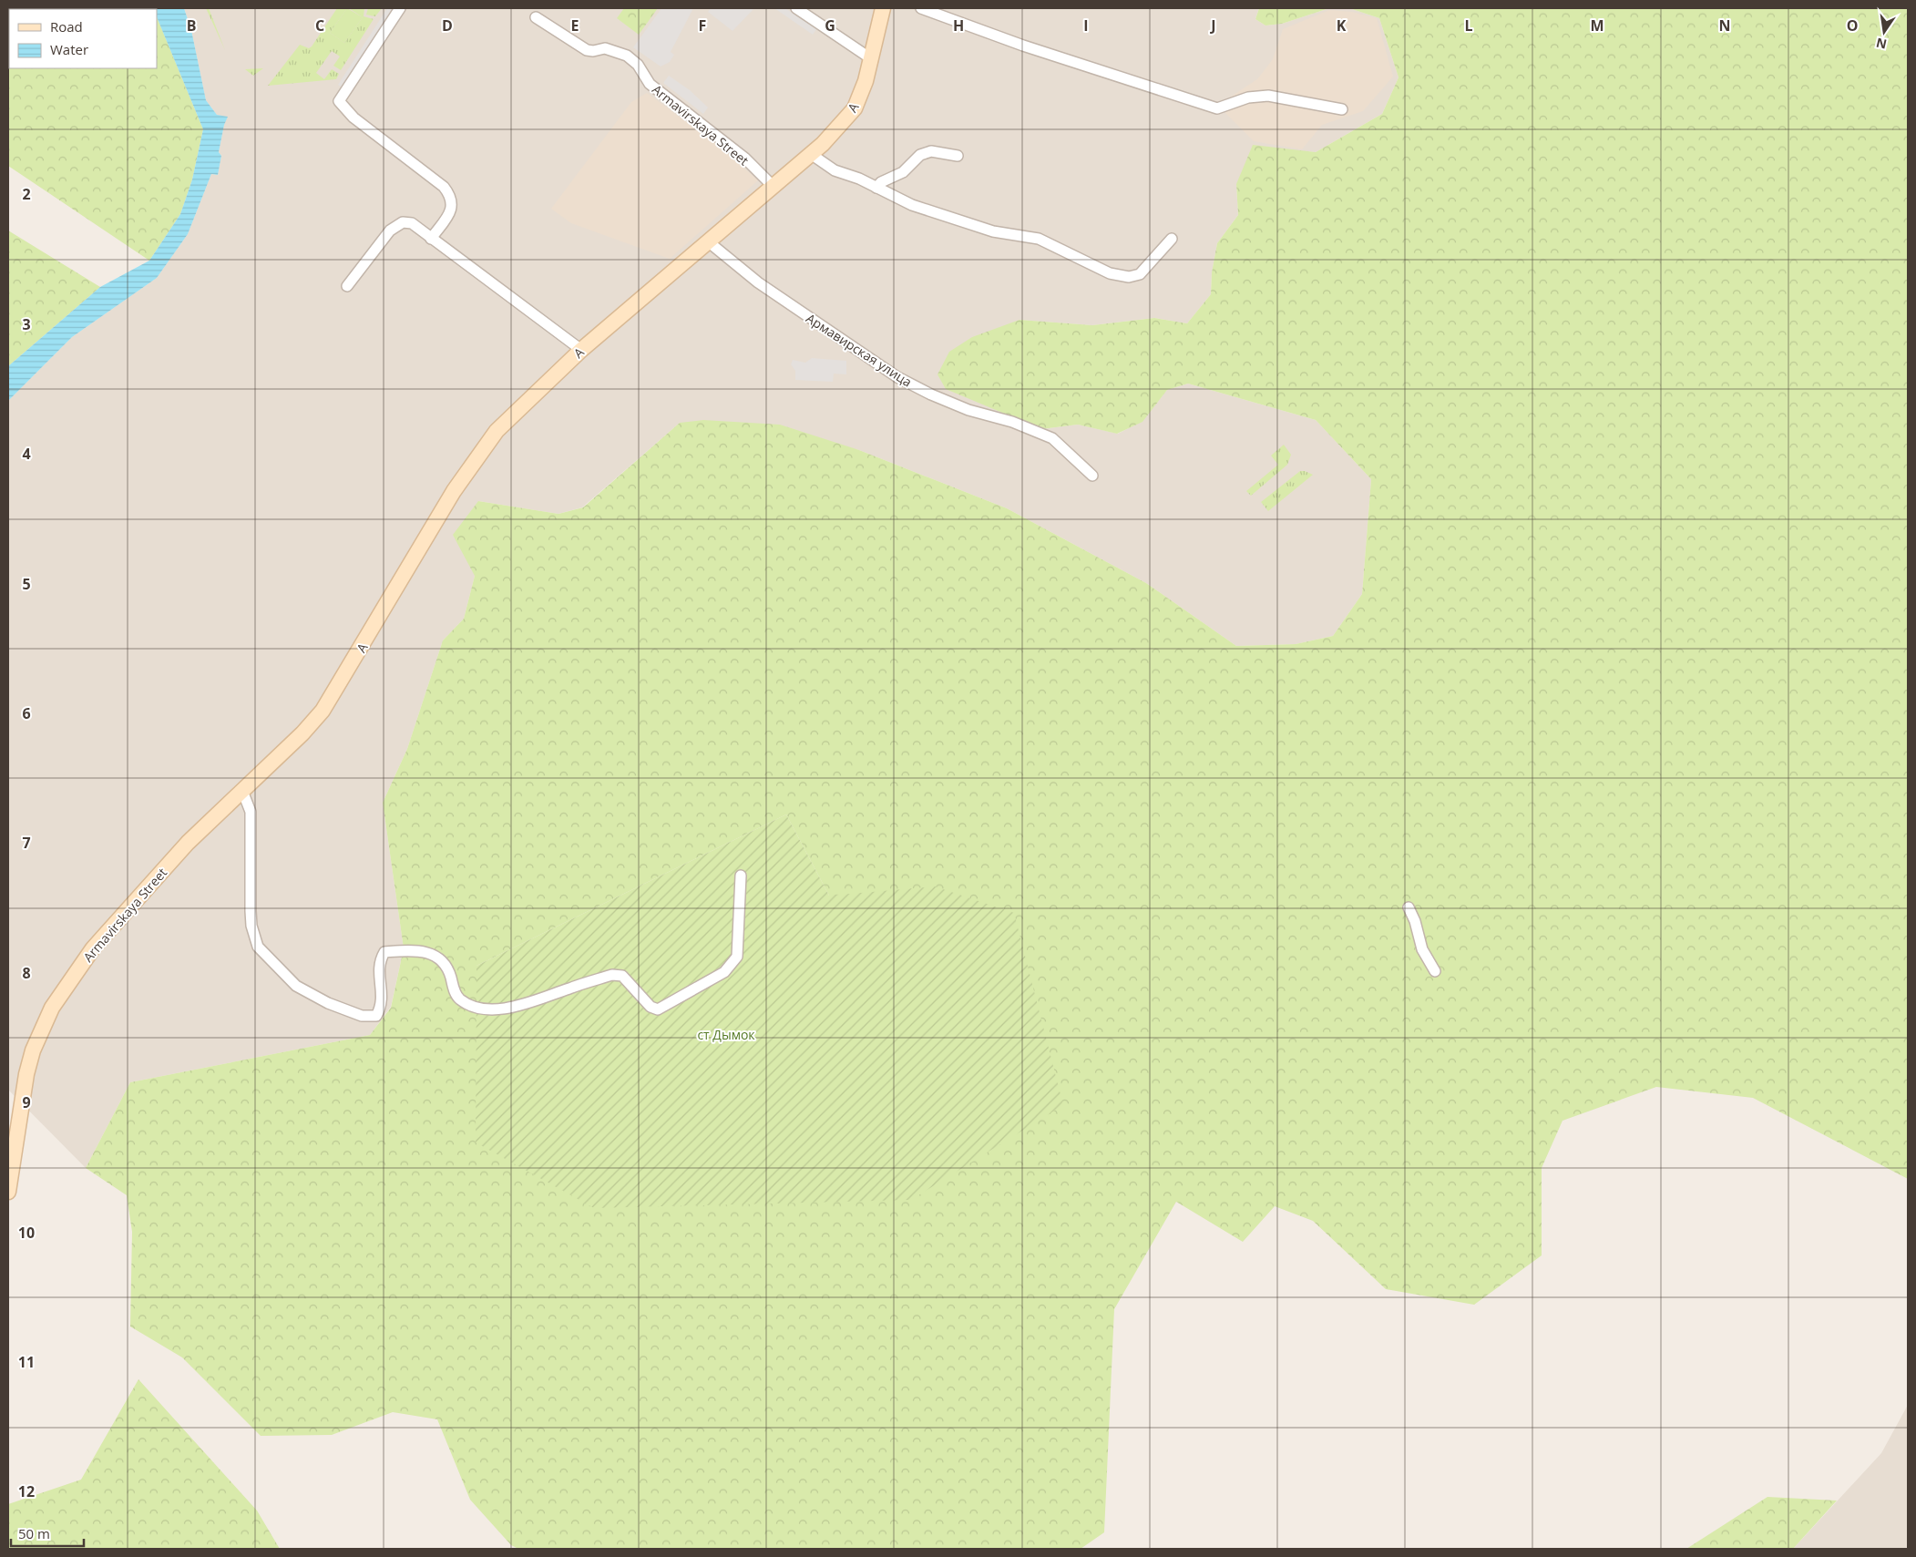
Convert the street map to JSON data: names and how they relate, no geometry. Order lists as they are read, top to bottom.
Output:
{
  "streets": {
    "main road": ["A", "Armavirskaya Street"],
    "street": ["Армавирская улица"]
  },
  "crossings": [
    ["A", "Armavirskaya Street"],
    ["A", "Армавирская улица"]
  ],
  "parks": ["ст Дымок"],
  "legend": ["Road", "Water"],
  "scale_bar": "50 m",
  "north": "bottom",
  "grid": {
    "columns": [
      "B",
      "C",
      "D",
      "E",
      "F",
      "G",
      "H",
      "I",
      "J",
      "K",
      "L",
      "M",
      "N",
      "O"
    ],
    "rows": [
      "2",
      "3",
      "4",
      "5",
      "6",
      "7",
      "8",
      "9",
      "10",
      "11",
      "12"
    ]
  }
}
